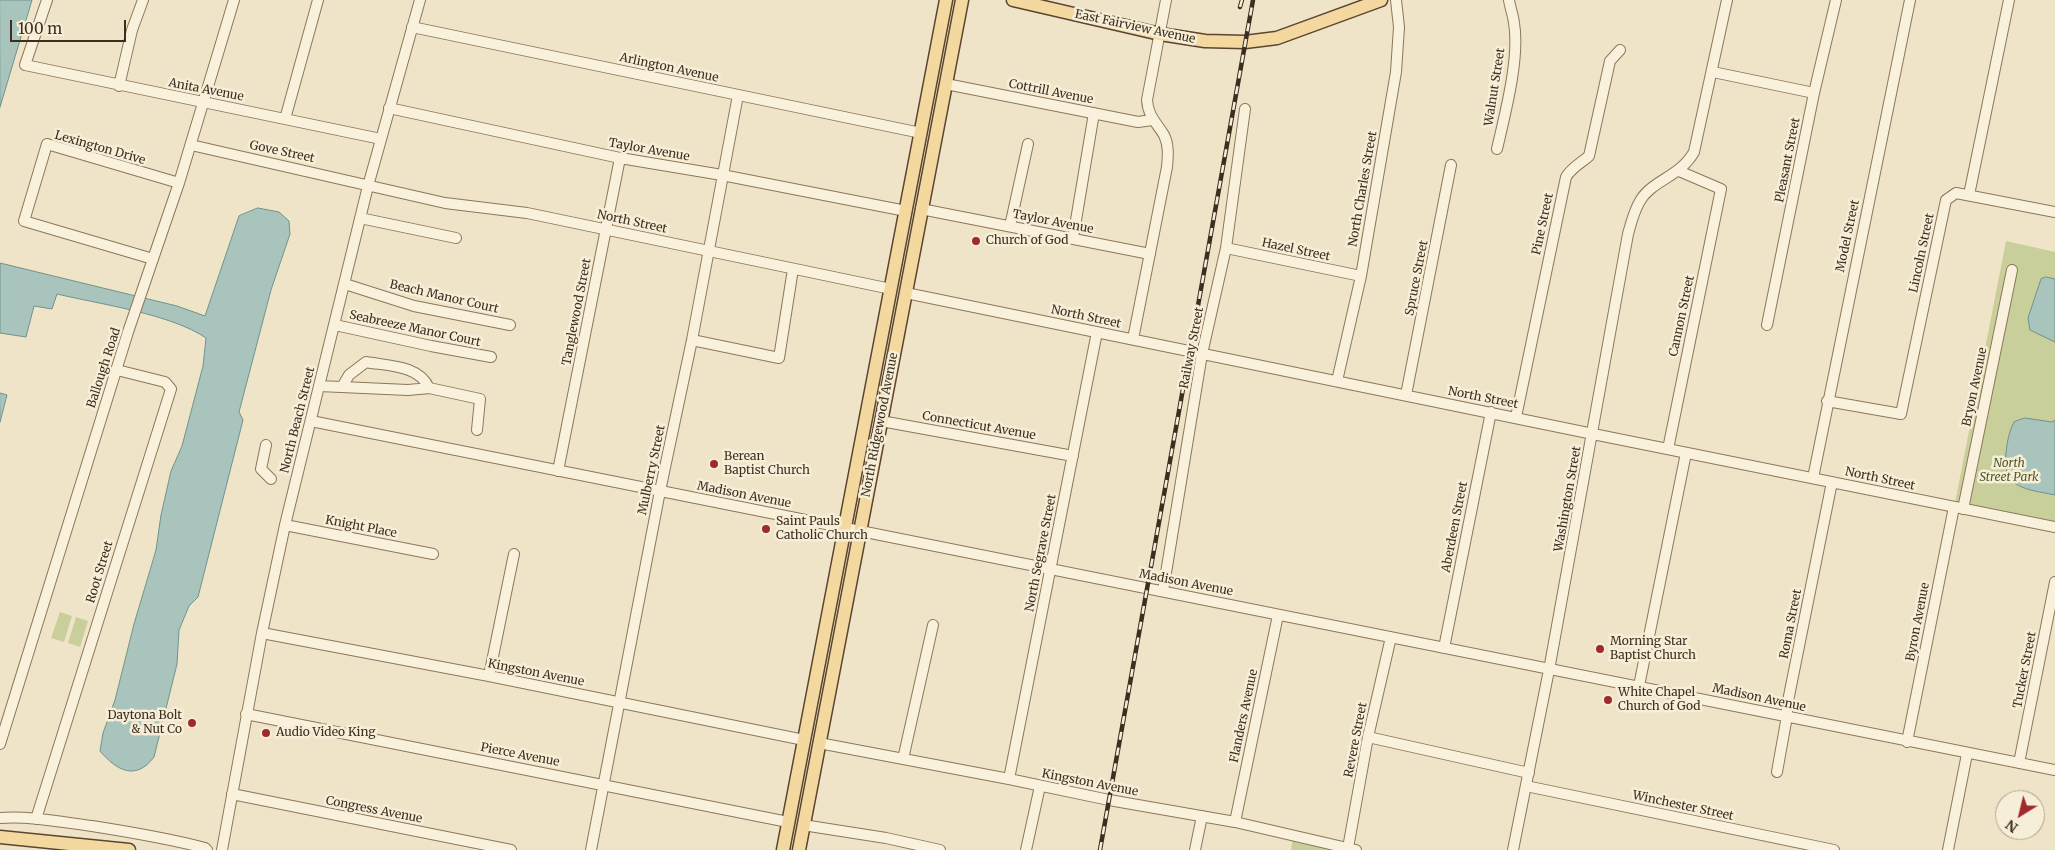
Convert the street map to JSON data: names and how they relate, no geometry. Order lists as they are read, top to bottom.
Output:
{
  "streets": {
    "main road": ["East Fairview Avenue", "North Ridgewood Avenue"],
    "street": [
      "Arlington Avenue",
      "Walnut Street",
      "Anita Avenue",
      "Cottrill Avenue",
      "Lexington Drive",
      "Taylor Avenue",
      "Gove Street",
      "Pleasant Street",
      "North Charles Street",
      "North Street",
      "Pine Street",
      "Model Street",
      "Hazel Street",
      "Lincoln Street",
      "Spruce Street",
      "Beach Manor Court",
      "Tanglewood Street",
      "Cannon Street",
      "Seabreeze Manor Court",
      "Railway Street",
      "Ballough Road",
      "Bryon Avenue",
      "North Beach Street",
      "Connecticut Avenue",
      "Mulberry Street",
      "Madison Avenue",
      "Washington Street",
      "Knight Place",
      "Aberdeen Street",
      "North Segrave Street",
      "Root Street",
      "Byron Avenue",
      "Roma Street",
      "Tucker Street",
      "Kingston Avenue",
      "Flanders Avenue",
      "Revere Street",
      "Pierce Avenue",
      "Winchester Street",
      "Congress Avenue"
    ]
  },
  "crossings": [
    ["Arlington Avenue", "North Beach Street"],
    ["Arlington Avenue", "North Ridgewood Avenue"],
    ["Arlington Avenue", "Mulberry Street"],
    ["Anita Avenue", "Ballough Road"],
    ["Anita Avenue", "North Beach Street"],
    ["Cottrill Avenue", "North Ridgewood Avenue"],
    ["Lexington Drive", "Ballough Road"],
    ["Taylor Avenue", "Tanglewood Street"],
    ["Taylor Avenue", "North Beach Street"],
    ["Taylor Avenue", "North Ridgewood Avenue"],
    ["Taylor Avenue", "Mulberry Street"],
    ["Gove Street", "North Street"],
    ["Gove Street", "Ballough Road"],
    ["Gove Street", "North Beach Street"],
    ["North Charles Street", "North Street"],
    ["North Charles Street", "Hazel Street"],
    ["North Street", "Pine Street"],
    ["North Street", "Model Street"],
    ["North Street", "Spruce Street"],
    ["North Street", "Tanglewood Street"],
    ["North Street", "Cannon Street"],
    ["North Street", "Railway Street"],
    ["North Street", "Bryon Avenue"],
    ["North Street", "North Beach Street"],
    ["North Street", "North Ridgewood Avenue"],
    ["North Street", "Mulberry Street"],
    ["North Street", "Washington Street"],
    ["North Street", "Aberdeen Street"],
    ["North Street", "North Segrave Street"],
    ["North Street", "Byron Avenue"],
    ["North Street", "Roma Street"],
    ["Model Street", "Lincoln Street"],
    ["Hazel Street", "Railway Street"],
    ["Beach Manor Court", "North Beach Street"],
    ["Tanglewood Street", "Madison Avenue"],
    ["Cannon Street", "Washington Street"],
    ["Seabreeze Manor Court", "North Beach Street"],
    ["Railway Street", "Madison Avenue"],
    ["Ballough Road", "Root Street"],
    ["Bryon Avenue", "Byron Avenue"],
    ["North Beach Street", "Madison Avenue"],
    ["North Beach Street", "Knight Place"],
    ["North Beach Street", "Kingston Avenue"],
    ["North Beach Street", "Pierce Avenue"],
    ["North Beach Street", "Congress Avenue"],
    ["North Ridgewood Avenue", "Connecticut Avenue"],
    ["North Ridgewood Avenue", "Madison Avenue"],
    ["North Ridgewood Avenue", "Kingston Avenue"],
    ["North Ridgewood Avenue", "Pierce Avenue"],
    ["Connecticut Avenue", "North Segrave Street"],
    ["Mulberry Street", "Madison Avenue"],
    ["Mulberry Street", "Kingston Avenue"],
    ["Mulberry Street", "Pierce Avenue"],
    ["Madison Avenue", "Washington Street"],
    ["Madison Avenue", "Aberdeen Street"],
    ["Madison Avenue", "North Segrave Street"],
    ["Madison Avenue", "Byron Avenue"],
    ["Madison Avenue", "Roma Street"],
    ["Madison Avenue", "Tucker Street"],
    ["Madison Avenue", "Flanders Avenue"],
    ["Madison Avenue", "Revere Street"],
    ["Washington Street", "Winchester Street"],
    ["North Segrave Street", "Kingston Avenue"],
    ["Kingston Avenue", "Flanders Avenue"],
    ["Kingston Avenue", "Revere Street"]
  ],
  "parks": ["North Street Park"],
  "places": [
    "Church of God",
    "Berean Baptist Church",
    "Saint Pauls Catholic Church",
    "Morning Star Baptist Church",
    "White Chapel Church of God",
    "Daytona Bolt & Nut Co",
    "Audio Video King"
  ],
  "scale_bar": "100 m",
  "north": "bottom left"
}
